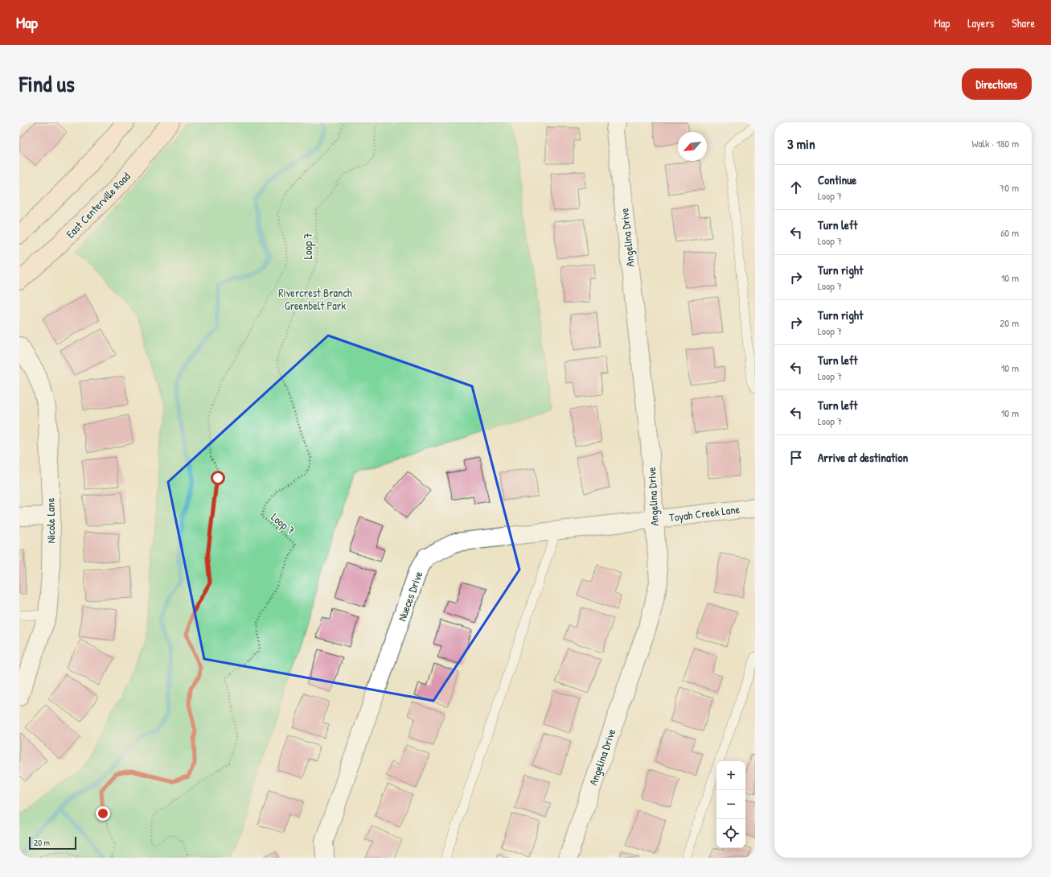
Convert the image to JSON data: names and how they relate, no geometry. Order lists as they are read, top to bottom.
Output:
{
  "streets": {
    "main road": ["East Centerville Road"],
    "street": [
      "Angelina Drive",
      "Toyah Creek Lane",
      "Nicole Lane",
      "Nueces Drive"
    ],
    "path": ["Loop 7"]
  },
  "crossings": [
    ["Angelina Drive", "Toyah Creek Lane"],
    ["Angelina Drive", "Nueces Drive"],
    ["Toyah Creek Lane", "Nueces Drive"]
  ],
  "parks": ["Rivercrest Branch Greenbelt Park"],
  "scale_bar": "20 m",
  "north": "bottom left",
  "page": {
    "header": "Map",
    "nav": ["Map", "Layers", "Share"],
    "title": "Find us",
    "buttons": "Directions",
    "heading": ["3 min", "Walk · 180 m"],
    "list": [
      ["Continue", "Loop 7", "70 m"],
      ["Turn left", "Loop 7", "60 m"],
      ["Turn right", "Loop 7", "10 m"],
      ["Turn right", "Loop 7", "20 m"],
      ["Turn left", "Loop 7", "10 m"],
      ["Turn left", "Loop 7", "10 m"],
      "Arrive at destination"
    ],
    "map_buttons": ["+", "−"],
    "scale": "20 m"
  }
}
